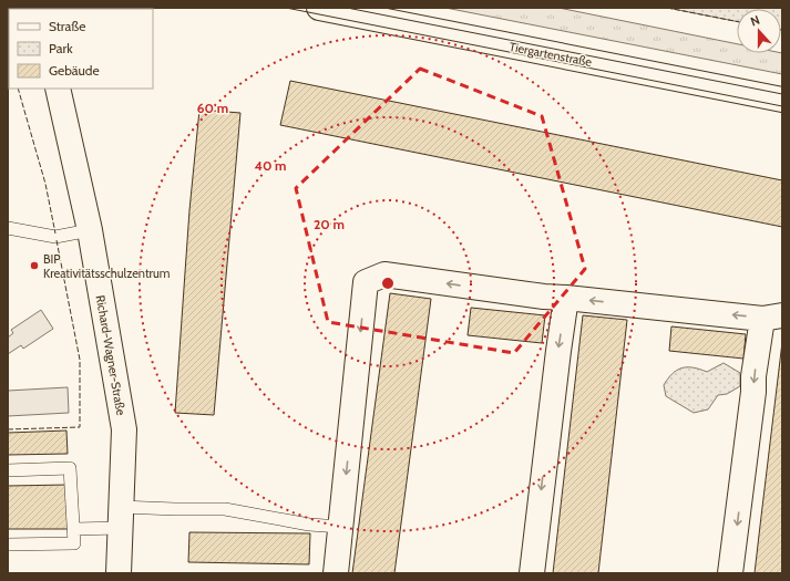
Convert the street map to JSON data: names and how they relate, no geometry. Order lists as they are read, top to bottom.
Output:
{
  "streets": {
    "street": ["Tiergartenstraße", "Richard-Wagner-Straße"]
  },
  "places": ["BIP Kreativitätsschulzentrum"],
  "legend": ["Straße", "Park", "Gebäude"],
  "north": "top",
  "rings": ["60 m", "40 m", "20 m"]
}
